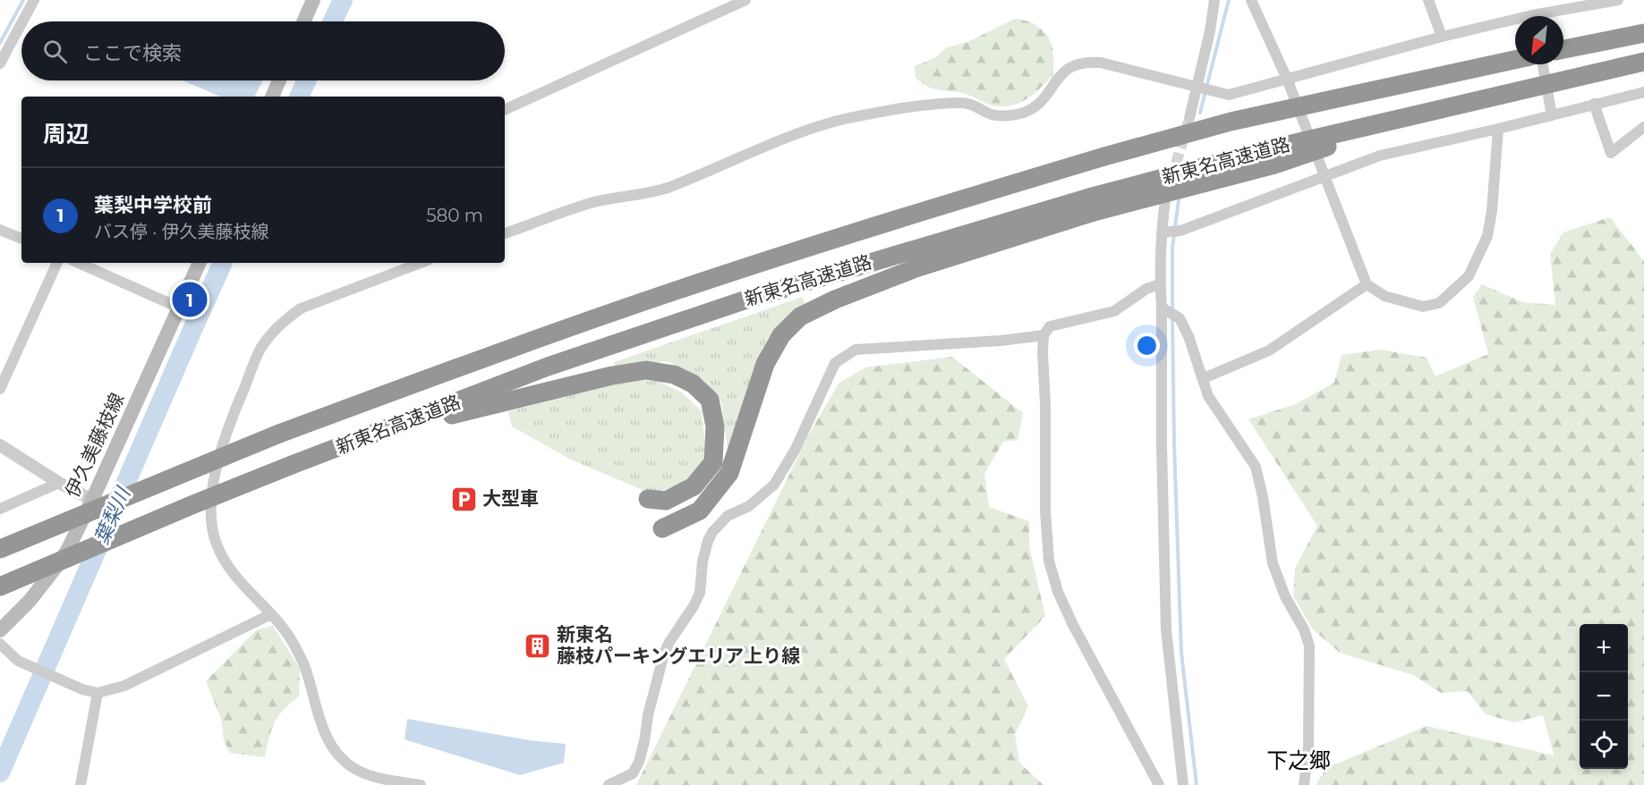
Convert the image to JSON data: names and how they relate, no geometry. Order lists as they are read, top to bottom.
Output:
{
  "streets": {
    "highway": ["新東名高速道路"],
    "main road": ["伊久美藤枝線"]
  },
  "districts": ["下之郷"],
  "water": ["葉梨川"],
  "places": {
    "parking": ["大型車"],
    "building": ["新東名 藤枝パーキングエリア上り線"]
  },
  "north": "bottom left",
  "page": {
    "search": "ここで検索",
    "heading": "周辺",
    "list": [
      {
        "mark": "1",
        "name": "葉梨中学校前",
        "note": "バス停 · 伊久美藤枝線",
        "value": "580 m"
      }
    ],
    "pins": "1",
    "map_buttons": ["+", "−"]
  }
}
